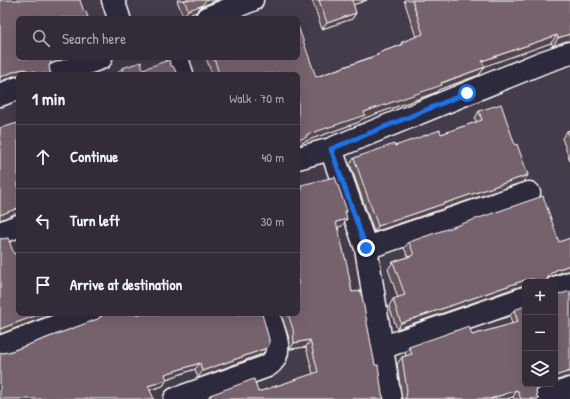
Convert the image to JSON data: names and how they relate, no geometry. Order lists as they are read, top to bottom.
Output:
{
  "page": {
    "search": "Search here",
    "heading": ["1 min", "Walk · 70 m"],
    "list": [
      ["Continue", "40 m"],
      ["Turn left", "30 m"],
      "Arrive at destination"
    ],
    "map_buttons": ["+", "−"]
  }
}
